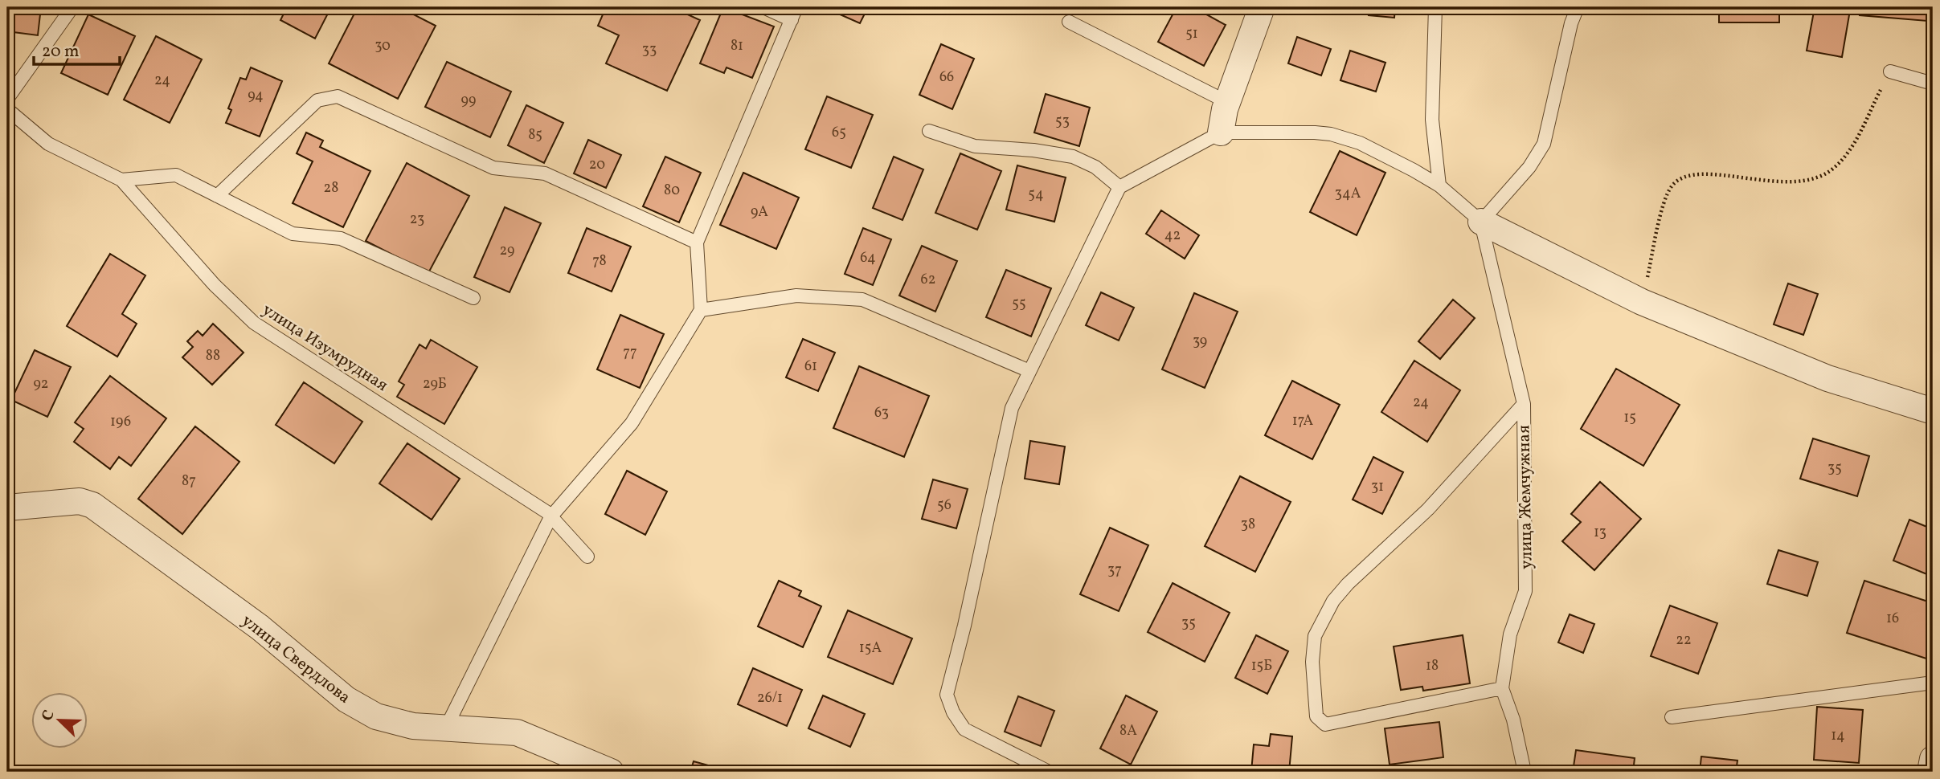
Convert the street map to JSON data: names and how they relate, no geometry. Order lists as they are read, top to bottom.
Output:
{
  "streets": {
    "street": ["улица Свердлова"],
    "lane": ["улица Изумрудная", "улица Жемчужная"]
  },
  "house_numbers": [
    "51",
    "30",
    "81",
    "33",
    "66",
    "24",
    "94",
    "99",
    "53",
    "65",
    "85",
    "20",
    "28",
    "80",
    "34А",
    "54",
    "9А",
    "23",
    "42",
    "29",
    "64",
    "78",
    "62",
    "55",
    "39",
    "77",
    "88",
    "61",
    "92",
    "29Б",
    "24",
    "63",
    "15",
    "17А",
    "196",
    "35",
    "87",
    "31",
    "56",
    "38",
    "13",
    "37",
    "16",
    "35",
    "22",
    "15А",
    "15Б",
    "18",
    "26/1",
    "8А",
    "14"
  ],
  "scale_bar": "20 m",
  "north": "top left"
}
